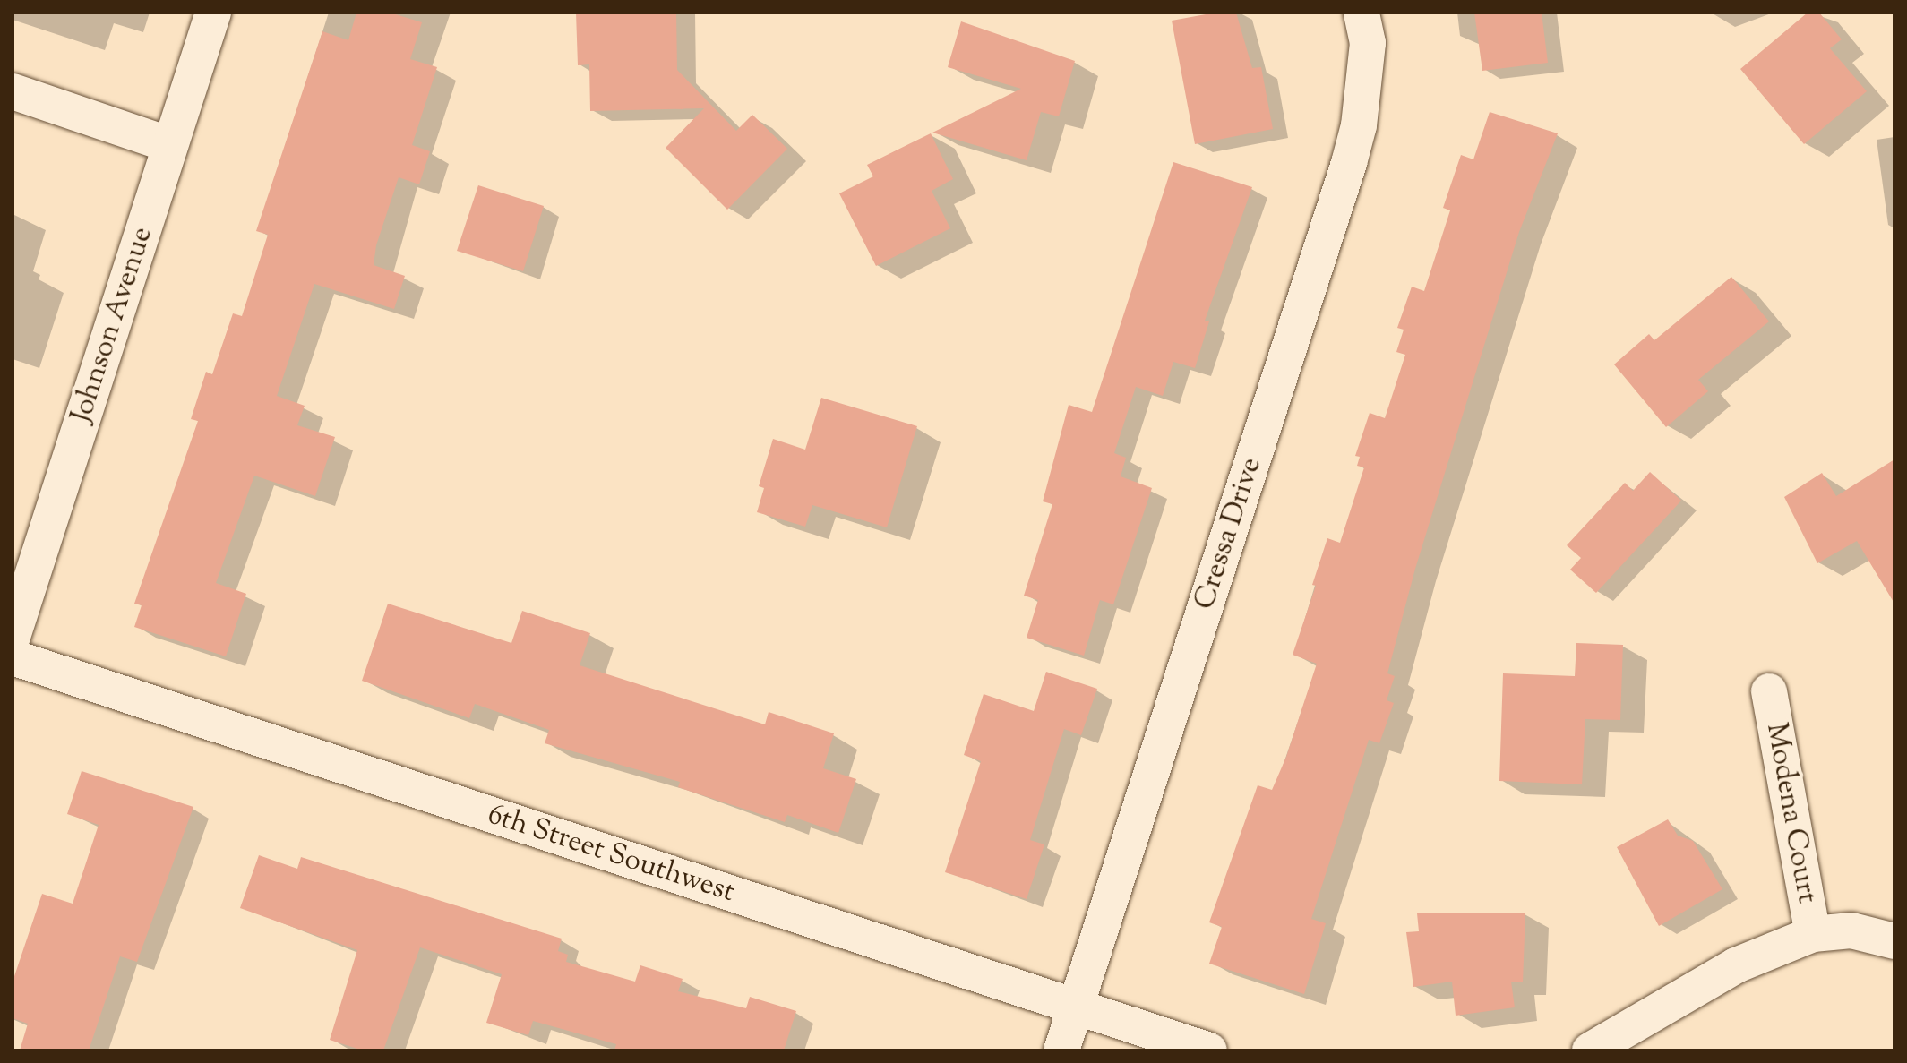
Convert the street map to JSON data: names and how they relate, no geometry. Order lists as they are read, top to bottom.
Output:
{
  "streets": {
    "street": [
      "Johnson Avenue",
      "Cressa Drive",
      "Modena Court",
      "6th Street Southwest"
    ]
  },
  "crossings": [
    ["Cressa Drive", "6th Street Southwest"]
  ]
}
